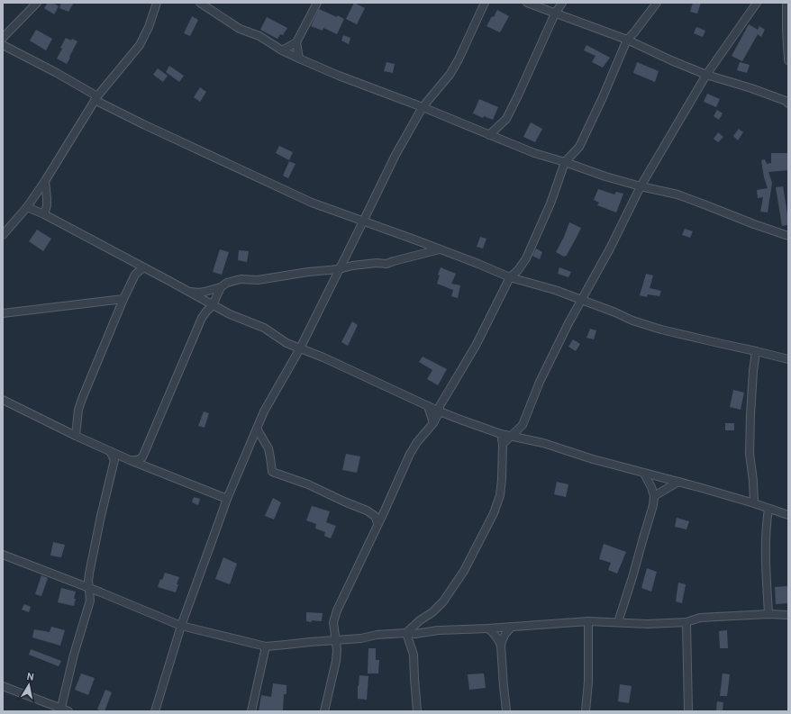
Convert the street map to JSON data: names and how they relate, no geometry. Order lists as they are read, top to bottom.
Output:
{
  "north": "top"
}
